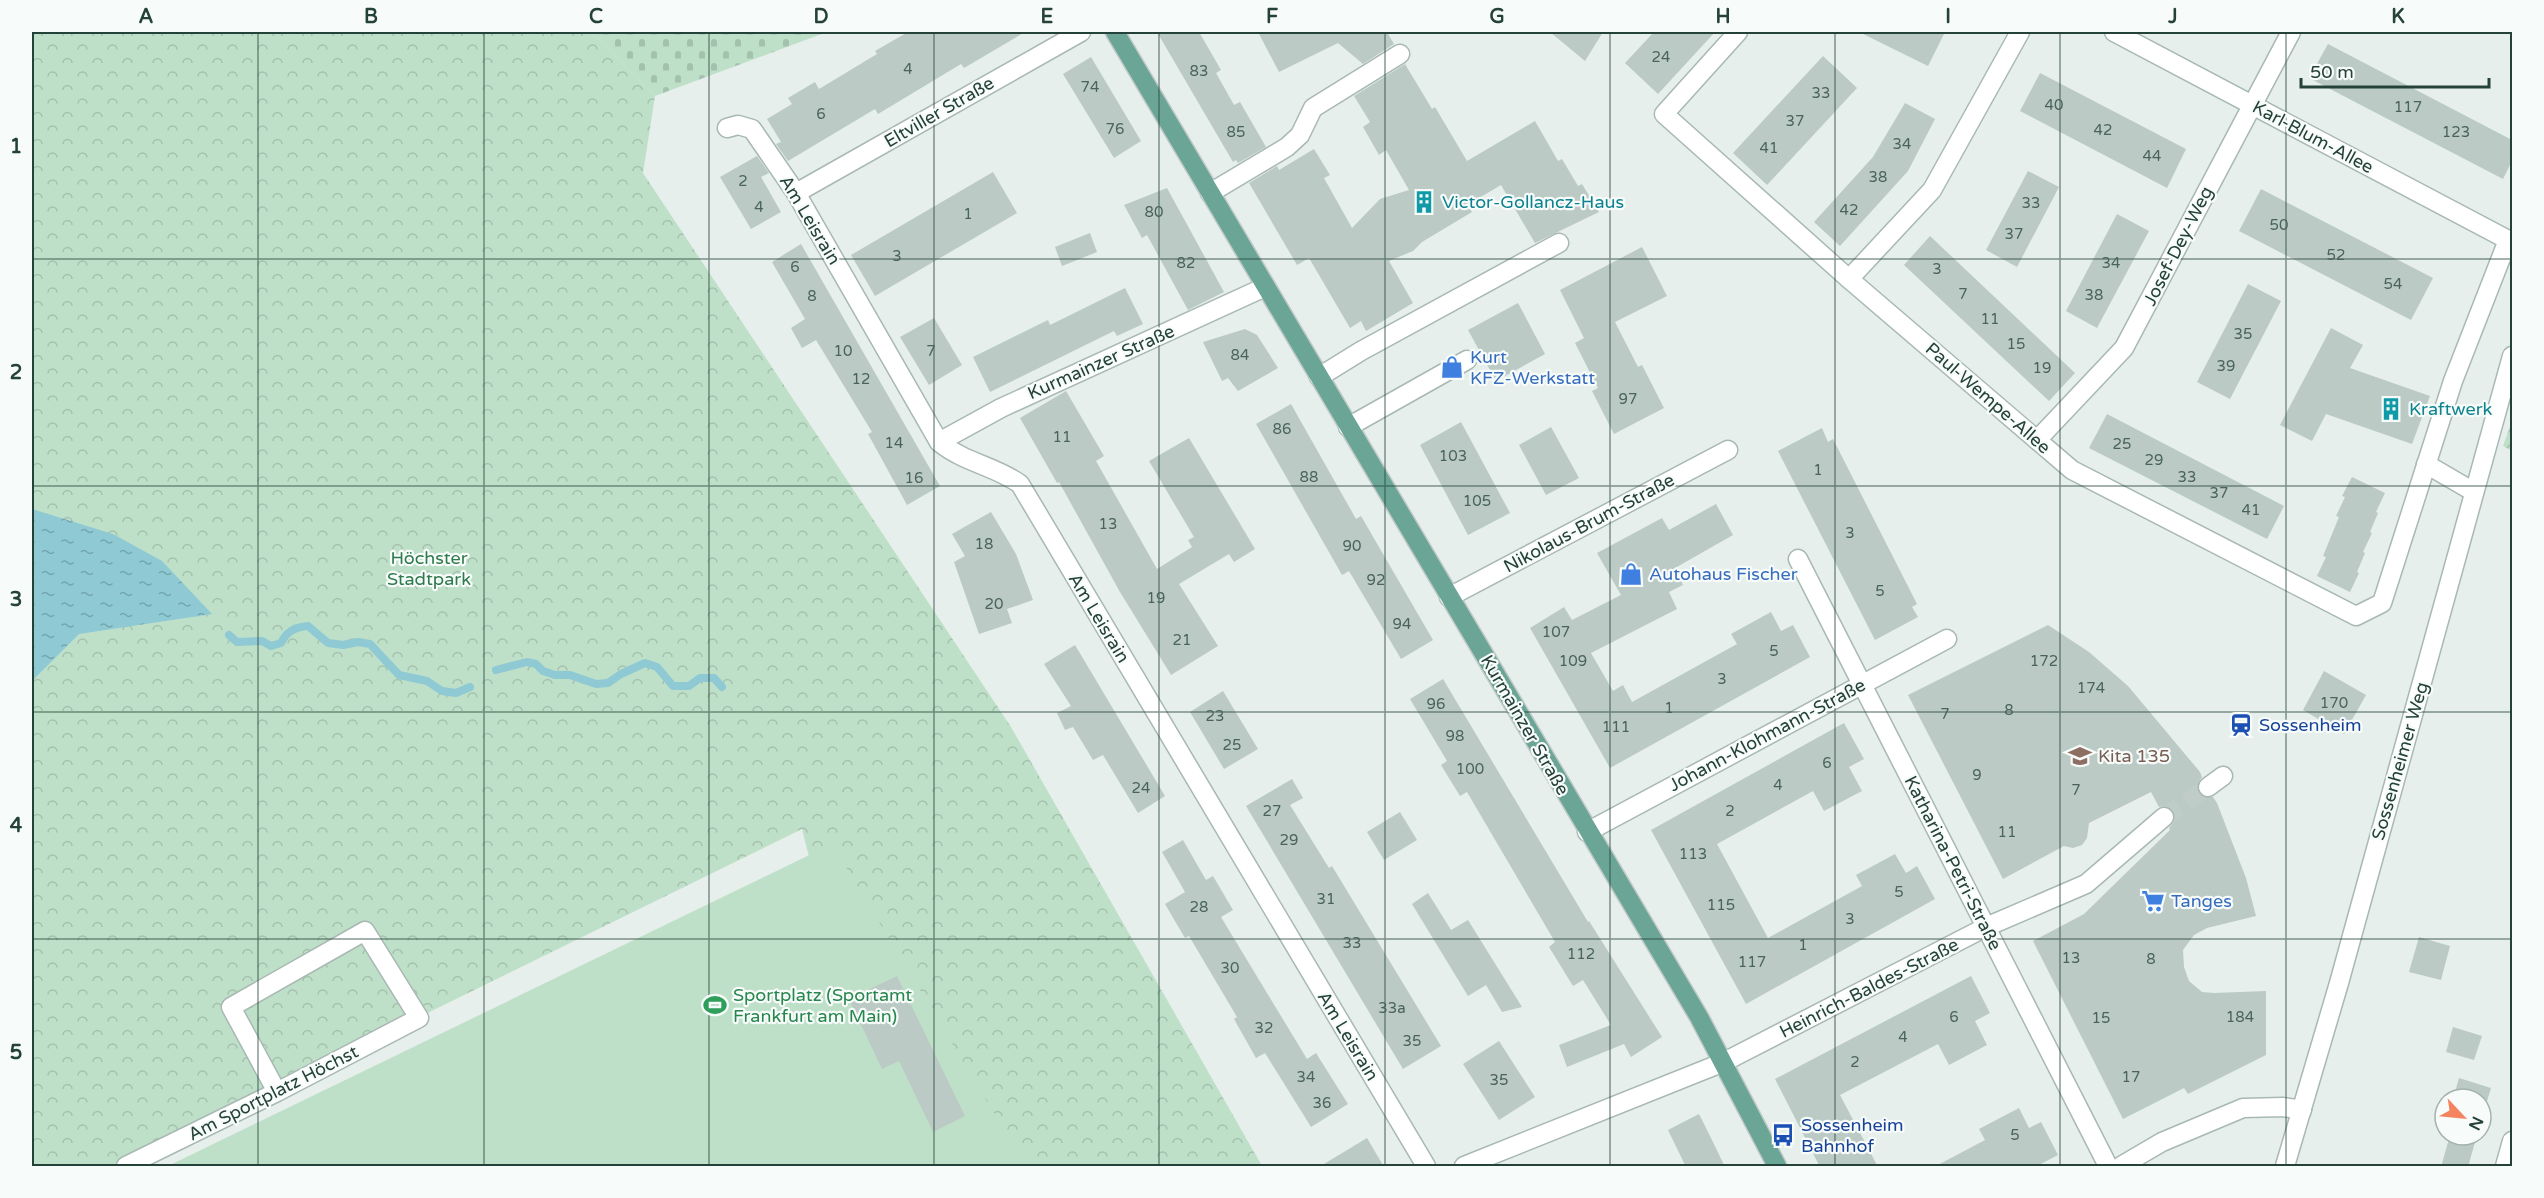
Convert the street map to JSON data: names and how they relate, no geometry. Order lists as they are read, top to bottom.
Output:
{
  "streets": {
    "main road": ["Kurmainzer Straße"],
    "street": [
      "Eltviller Straße",
      "Karl-Blum-Allee",
      "Am Leisrain",
      "Josef-Dey-Weg",
      "Paul-Wempe-Allee",
      "Nikolaus-Brum-Straße",
      "Johann-Klohmann-Straße",
      "Sossenheimer Weg",
      "Katharina-Petri-Straße",
      "Heinrich-Baldes-Straße",
      "Am Sportplatz Höchst"
    ]
  },
  "crossings": [
    ["Eltviller Straße", "Am Leisrain"],
    ["Karl-Blum-Allee", "Josef-Dey-Weg"],
    ["Am Leisrain", "Kurmainzer Straße"],
    ["Josef-Dey-Weg", "Paul-Wempe-Allee"],
    ["Kurmainzer Straße", "Nikolaus-Brum-Straße"],
    ["Kurmainzer Straße", "Johann-Klohmann-Straße"],
    ["Kurmainzer Straße", "Heinrich-Baldes-Straße"],
    ["Johann-Klohmann-Straße", "Katharina-Petri-Straße"],
    ["Katharina-Petri-Straße", "Heinrich-Baldes-Straße"]
  ],
  "parks": ["Höchster Stadtpark"],
  "places": {
    "building": ["Victor-Gollancz-Haus", "Kraftwerk"],
    "shop": ["Kurt KFZ-Werkstatt", "Autohaus Fischer"],
    "station": ["Sossenheim"],
    "school or university": ["Kita 135"],
    "supermarket": ["Tanges"],
    "sports": ["Sportplatz (Sportamt Frankfurt am Main)"],
    "bus stop": ["Sossenheim Bahnhof"]
  },
  "house_numbers": [
    "24",
    "4",
    "83",
    "74",
    "33",
    "40",
    "117",
    "6",
    "37",
    "76",
    "42",
    "85",
    "123",
    "34",
    "41",
    "44",
    "38",
    "2",
    "33",
    "4",
    "42",
    "80",
    "1",
    "50",
    "37",
    "52",
    "3",
    "82",
    "34",
    "6",
    "3",
    "54",
    "7",
    "38",
    "8",
    "11",
    "35",
    "15",
    "10",
    "7",
    "84",
    "39",
    "19",
    "12",
    "97",
    "86",
    "11",
    "14",
    "25",
    "103",
    "29",
    "1",
    "88",
    "33",
    "16",
    "37",
    "105",
    "41",
    "13",
    "3",
    "18",
    "90",
    "92",
    "5",
    "19",
    "20",
    "94",
    "107",
    "21",
    "5",
    "109",
    "172",
    "3",
    "174",
    "170",
    "96",
    "1",
    "8",
    "7",
    "23",
    "111",
    "98",
    "25",
    "6",
    "100",
    "9",
    "4",
    "24",
    "7",
    "27",
    "2",
    "11",
    "29",
    "113",
    "5",
    "31",
    "115",
    "28",
    "3",
    "33",
    "1",
    "112",
    "13",
    "8",
    "117",
    "30",
    "33a",
    "6",
    "184",
    "15",
    "32",
    "4",
    "35",
    "2",
    "34",
    "17",
    "35",
    "36",
    "5"
  ],
  "scale_bar": "50 m",
  "north": "bottom right",
  "grid": {
    "columns": [
      "A",
      "B",
      "C",
      "D",
      "E",
      "F",
      "G",
      "H",
      "I",
      "J",
      "K"
    ],
    "rows": [
      "1",
      "2",
      "3",
      "4",
      "5"
    ]
  }
}
